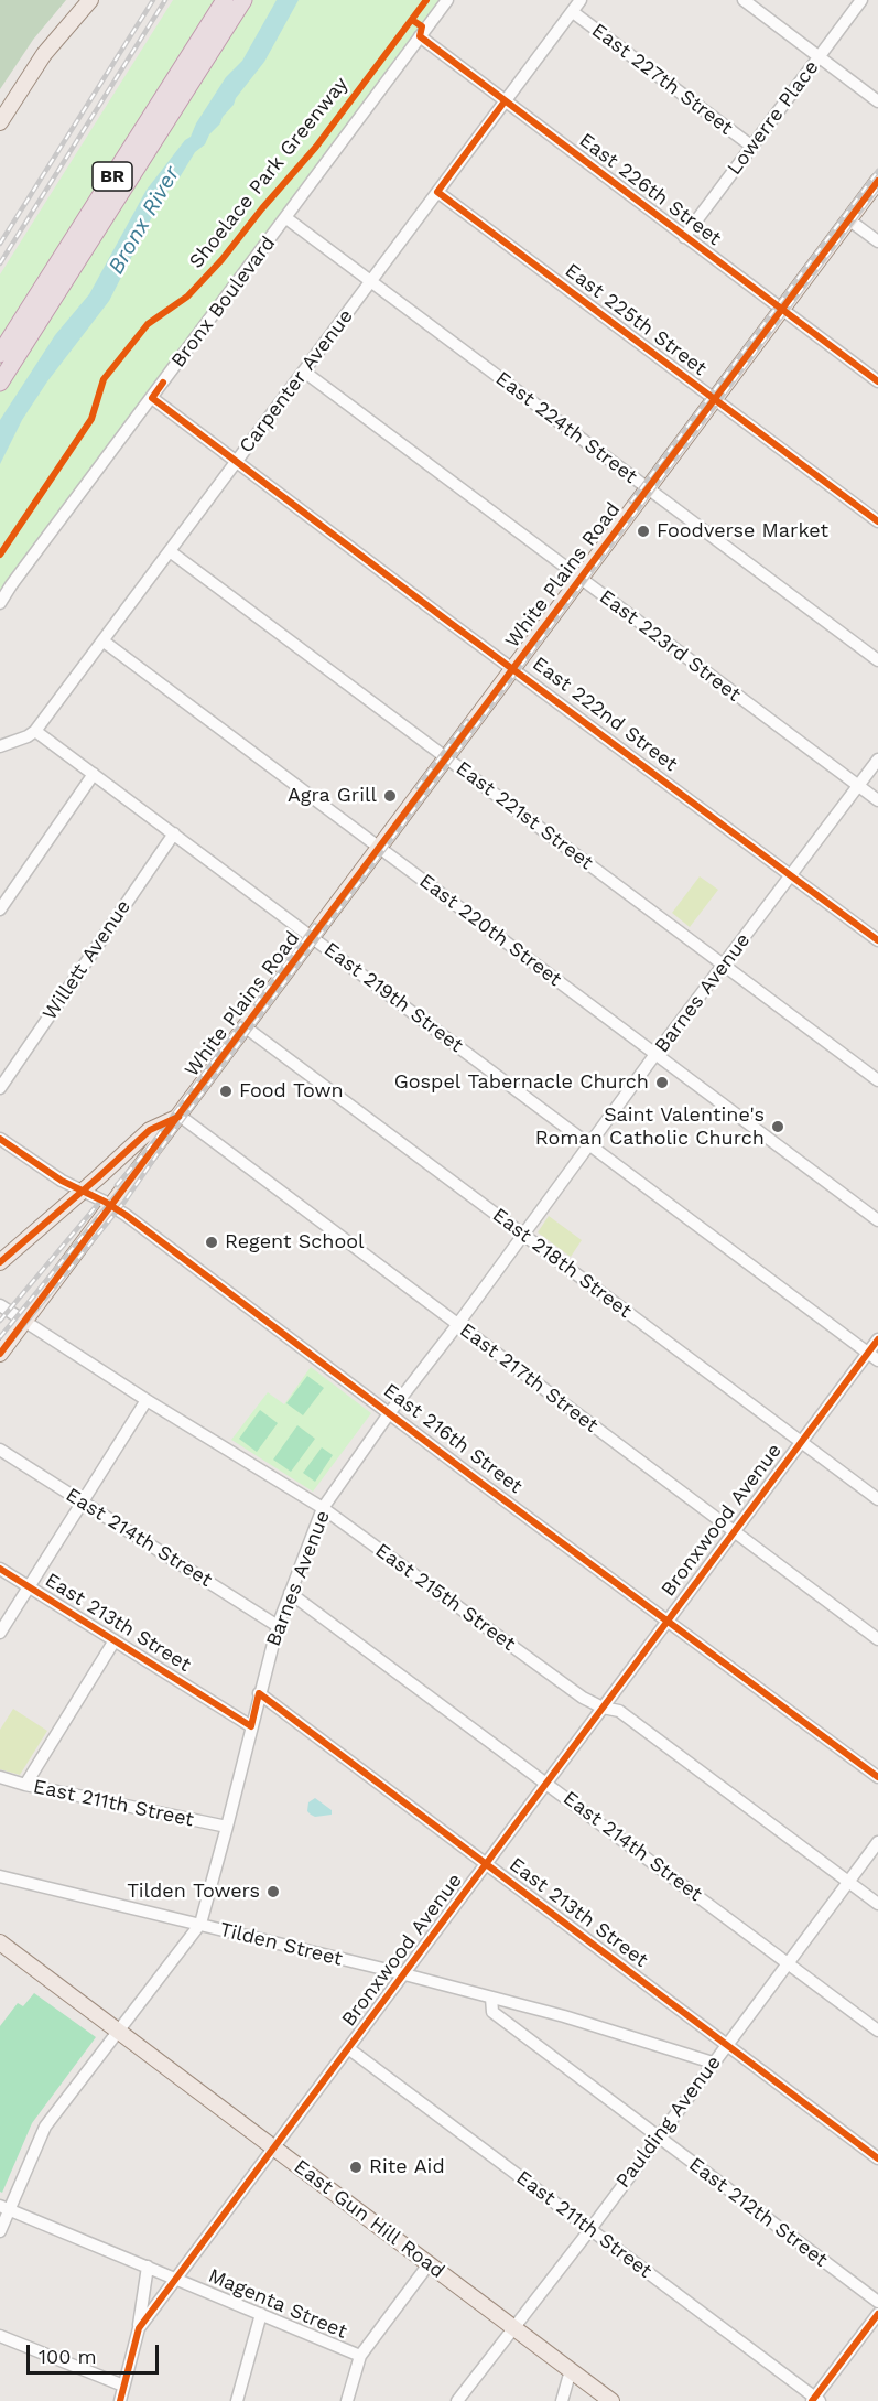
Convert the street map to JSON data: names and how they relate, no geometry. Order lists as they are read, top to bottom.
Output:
{
  "streets": {
    "highway": ["BR"],
    "main road": ["White Plains Road", "East Gun Hill Road"],
    "street": [
      "East 227th Street",
      "Lowerre Place",
      "East 226th Street",
      "Bronx Boulevard",
      "East 225th Street",
      "Carpenter Avenue",
      "East 224th Street",
      "East 223rd Street",
      "East 222nd Street",
      "East 221st Street",
      "East 220th Street",
      "Willett Avenue",
      "Barnes Avenue",
      "East 219th Street",
      "East 218th Street",
      "East 217th Street",
      "East 216th Street",
      "Bronxwood Avenue",
      "East 214th Street",
      "East 215th Street",
      "East 213th Street",
      "East 211th Street",
      "Tilden Street",
      "Paulding Avenue",
      "East 212th Street",
      "Magenta Street"
    ],
    "cycle path": ["Shoelace Park Greenway"]
  },
  "crossings": [
    ["East 227th Street", "Lowerre Place"],
    ["East 227th Street", "Carpenter Avenue"],
    ["Lowerre Place", "East 226th Street"],
    ["East 226th Street", "Bronx Boulevard"],
    ["East 226th Street", "Carpenter Avenue"],
    ["East 226th Street", "White Plains Road"],
    ["Bronx Boulevard", "East 224th Street"],
    ["Bronx Boulevard", "East 222nd Street"],
    ["East 225th Street", "Carpenter Avenue"],
    ["East 225th Street", "White Plains Road"],
    ["Carpenter Avenue", "East 224th Street"],
    ["Carpenter Avenue", "East 223rd Street"],
    ["Carpenter Avenue", "East 222nd Street"],
    ["Carpenter Avenue", "East 221st Street"],
    ["Carpenter Avenue", "East 220th Street"],
    ["Carpenter Avenue", "East 219th Street"],
    ["East 224th Street", "White Plains Road"],
    ["White Plains Road", "East 223rd Street"],
    ["White Plains Road", "East 222nd Street"],
    ["White Plains Road", "East 221st Street"],
    ["White Plains Road", "East 220th Street"],
    ["White Plains Road", "East 219th Street"],
    ["White Plains Road", "East 218th Street"],
    ["White Plains Road", "East 217th Street"],
    ["White Plains Road", "East 216th Street"],
    ["White Plains Road", "East 215th Street"],
    ["East 223rd Street", "Barnes Avenue"],
    ["East 222nd Street", "Barnes Avenue"],
    ["East 221st Street", "Barnes Avenue"],
    ["East 220th Street", "Barnes Avenue"],
    ["Willett Avenue", "East 219th Street"],
    ["Barnes Avenue", "East 219th Street"],
    ["Barnes Avenue", "East 218th Street"],
    ["Barnes Avenue", "East 217th Street"],
    ["Barnes Avenue", "East 216th Street"],
    ["Barnes Avenue", "East 214th Street"],
    ["Barnes Avenue", "East 215th Street"],
    ["Barnes Avenue", "East 213th Street"],
    ["Barnes Avenue", "East 211th Street"],
    ["Barnes Avenue", "Tilden Street"],
    ["Barnes Avenue", "East Gun Hill Road"],
    ["Barnes Avenue", "Magenta Street"],
    ["East 219th Street", "Bronxwood Avenue"],
    ["East 218th Street", "Bronxwood Avenue"],
    ["East 217th Street", "Bronxwood Avenue"],
    ["East 216th Street", "Bronxwood Avenue"],
    ["Bronxwood Avenue", "East 214th Street"],
    ["Bronxwood Avenue", "East 215th Street"],
    ["Bronxwood Avenue", "East 213th Street"],
    ["Bronxwood Avenue", "East 211th Street"],
    ["Bronxwood Avenue", "Tilden Street"],
    ["Bronxwood Avenue", "East Gun Hill Road"],
    ["Bronxwood Avenue", "Magenta Street"],
    ["East 214th Street", "Paulding Avenue"],
    ["East 215th Street", "Paulding Avenue"],
    ["East 213th Street", "Paulding Avenue"],
    ["East 211th Street", "Paulding Avenue"],
    ["Tilden Street", "Paulding Avenue"],
    ["Tilden Street", "East 212th Street"],
    ["Paulding Avenue", "East 212th Street"],
    ["Paulding Avenue", "East Gun Hill Road"]
  ],
  "water": ["Bronx River"],
  "places": [
    "Foodverse Market",
    "Agra Grill",
    "Gospel Tabernacle Church",
    "Food Town",
    "Saint Valentine's Roman Catholic Church",
    "Regent School",
    "Tilden Towers",
    "Rite Aid"
  ],
  "scale_bar": "100 m"
}
